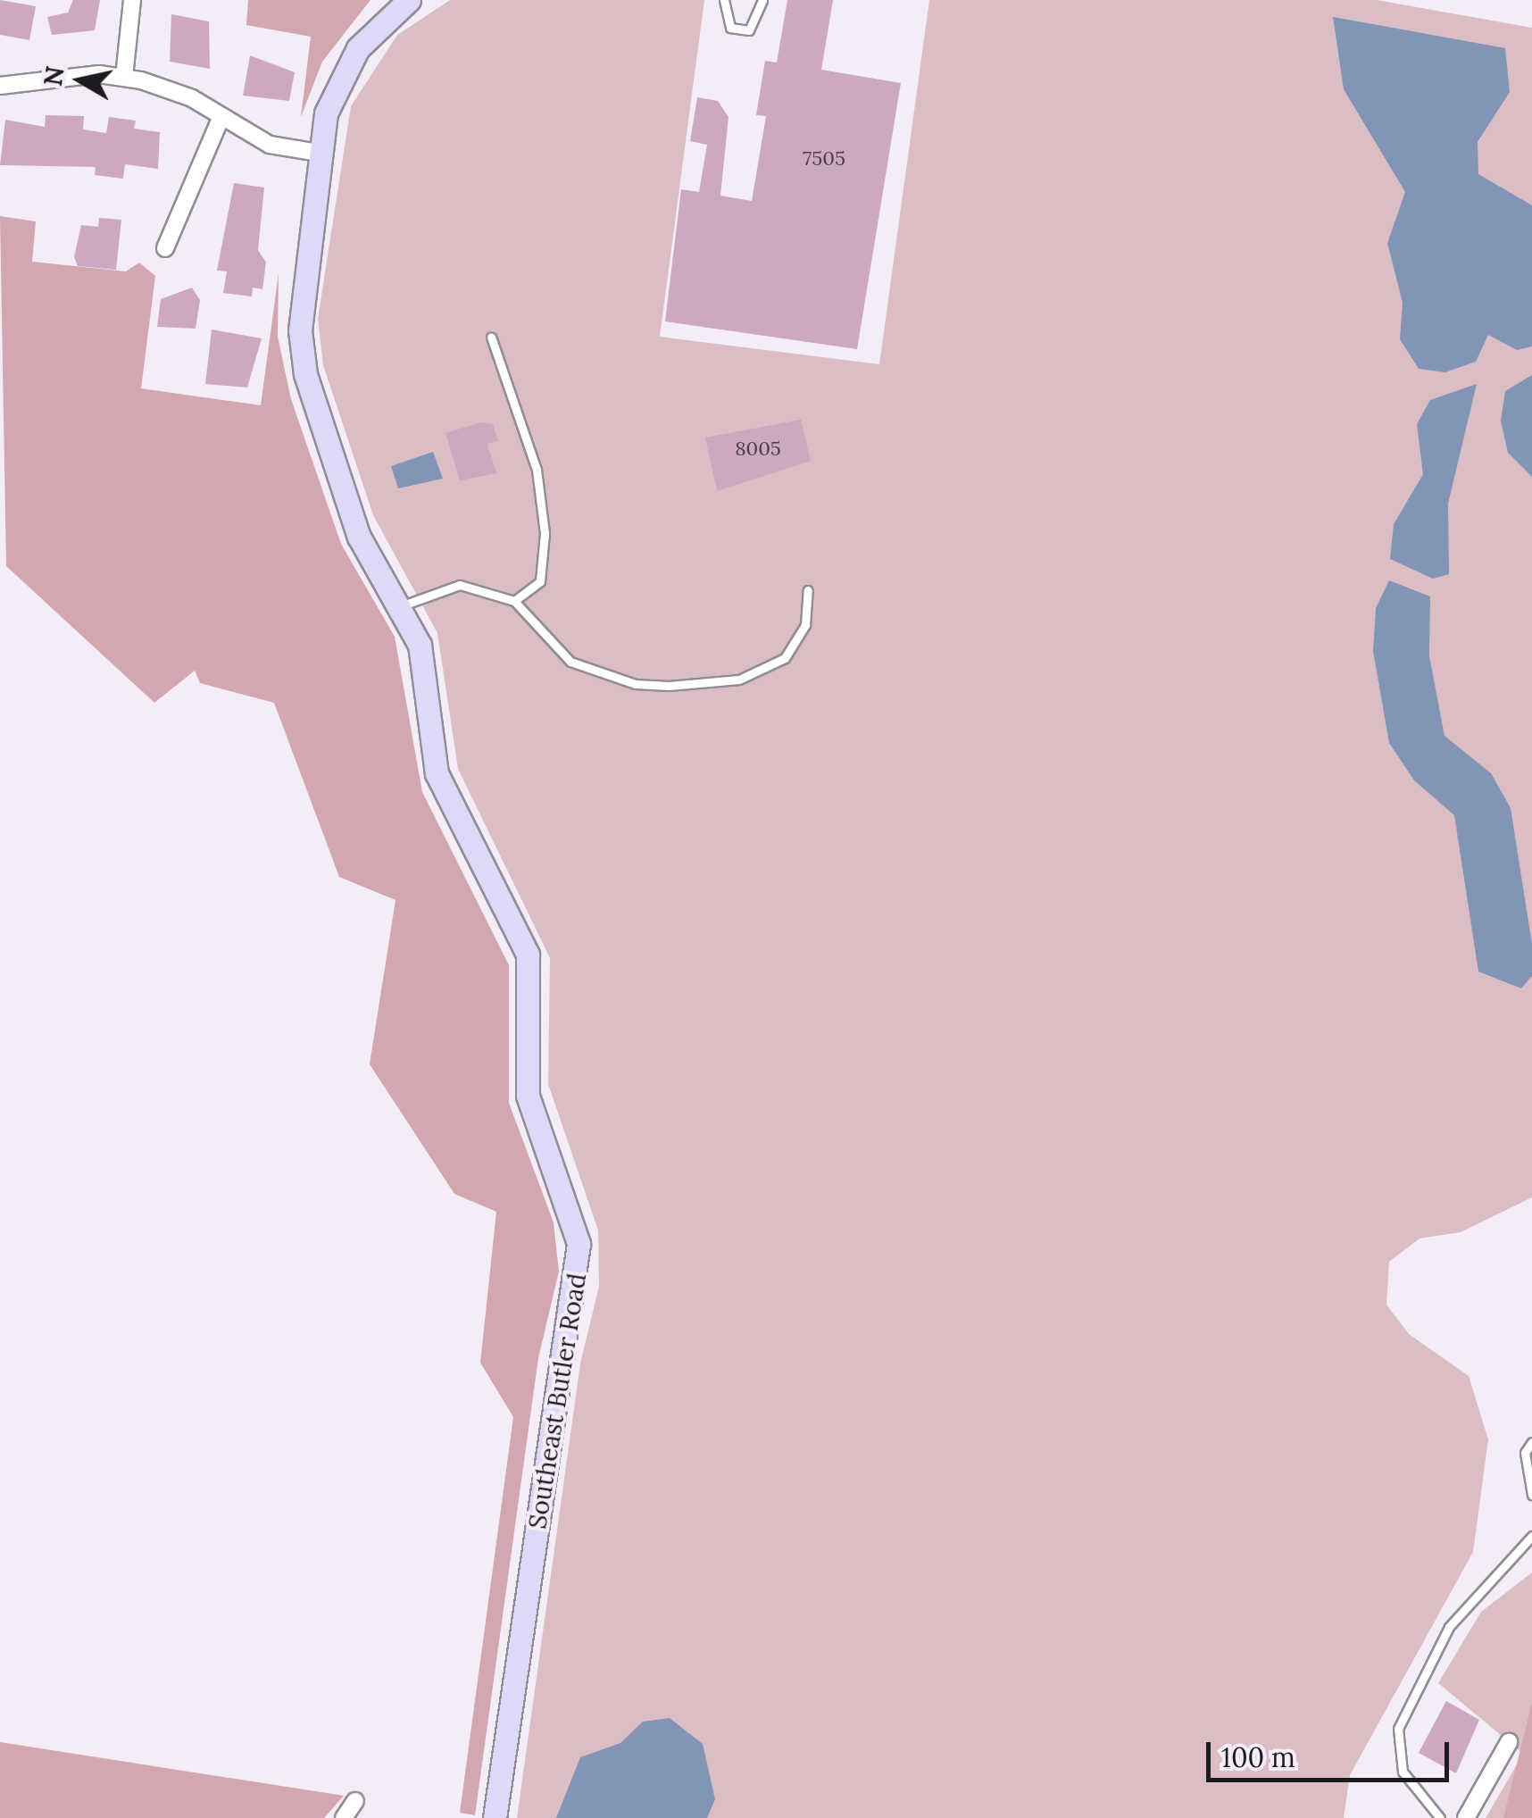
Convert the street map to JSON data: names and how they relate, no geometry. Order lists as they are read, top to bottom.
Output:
{
  "streets": {
    "main road": ["Southeast Butler Road"]
  },
  "house_numbers": ["7505", "8005"],
  "scale_bar": "100 m",
  "north": "left"
}
